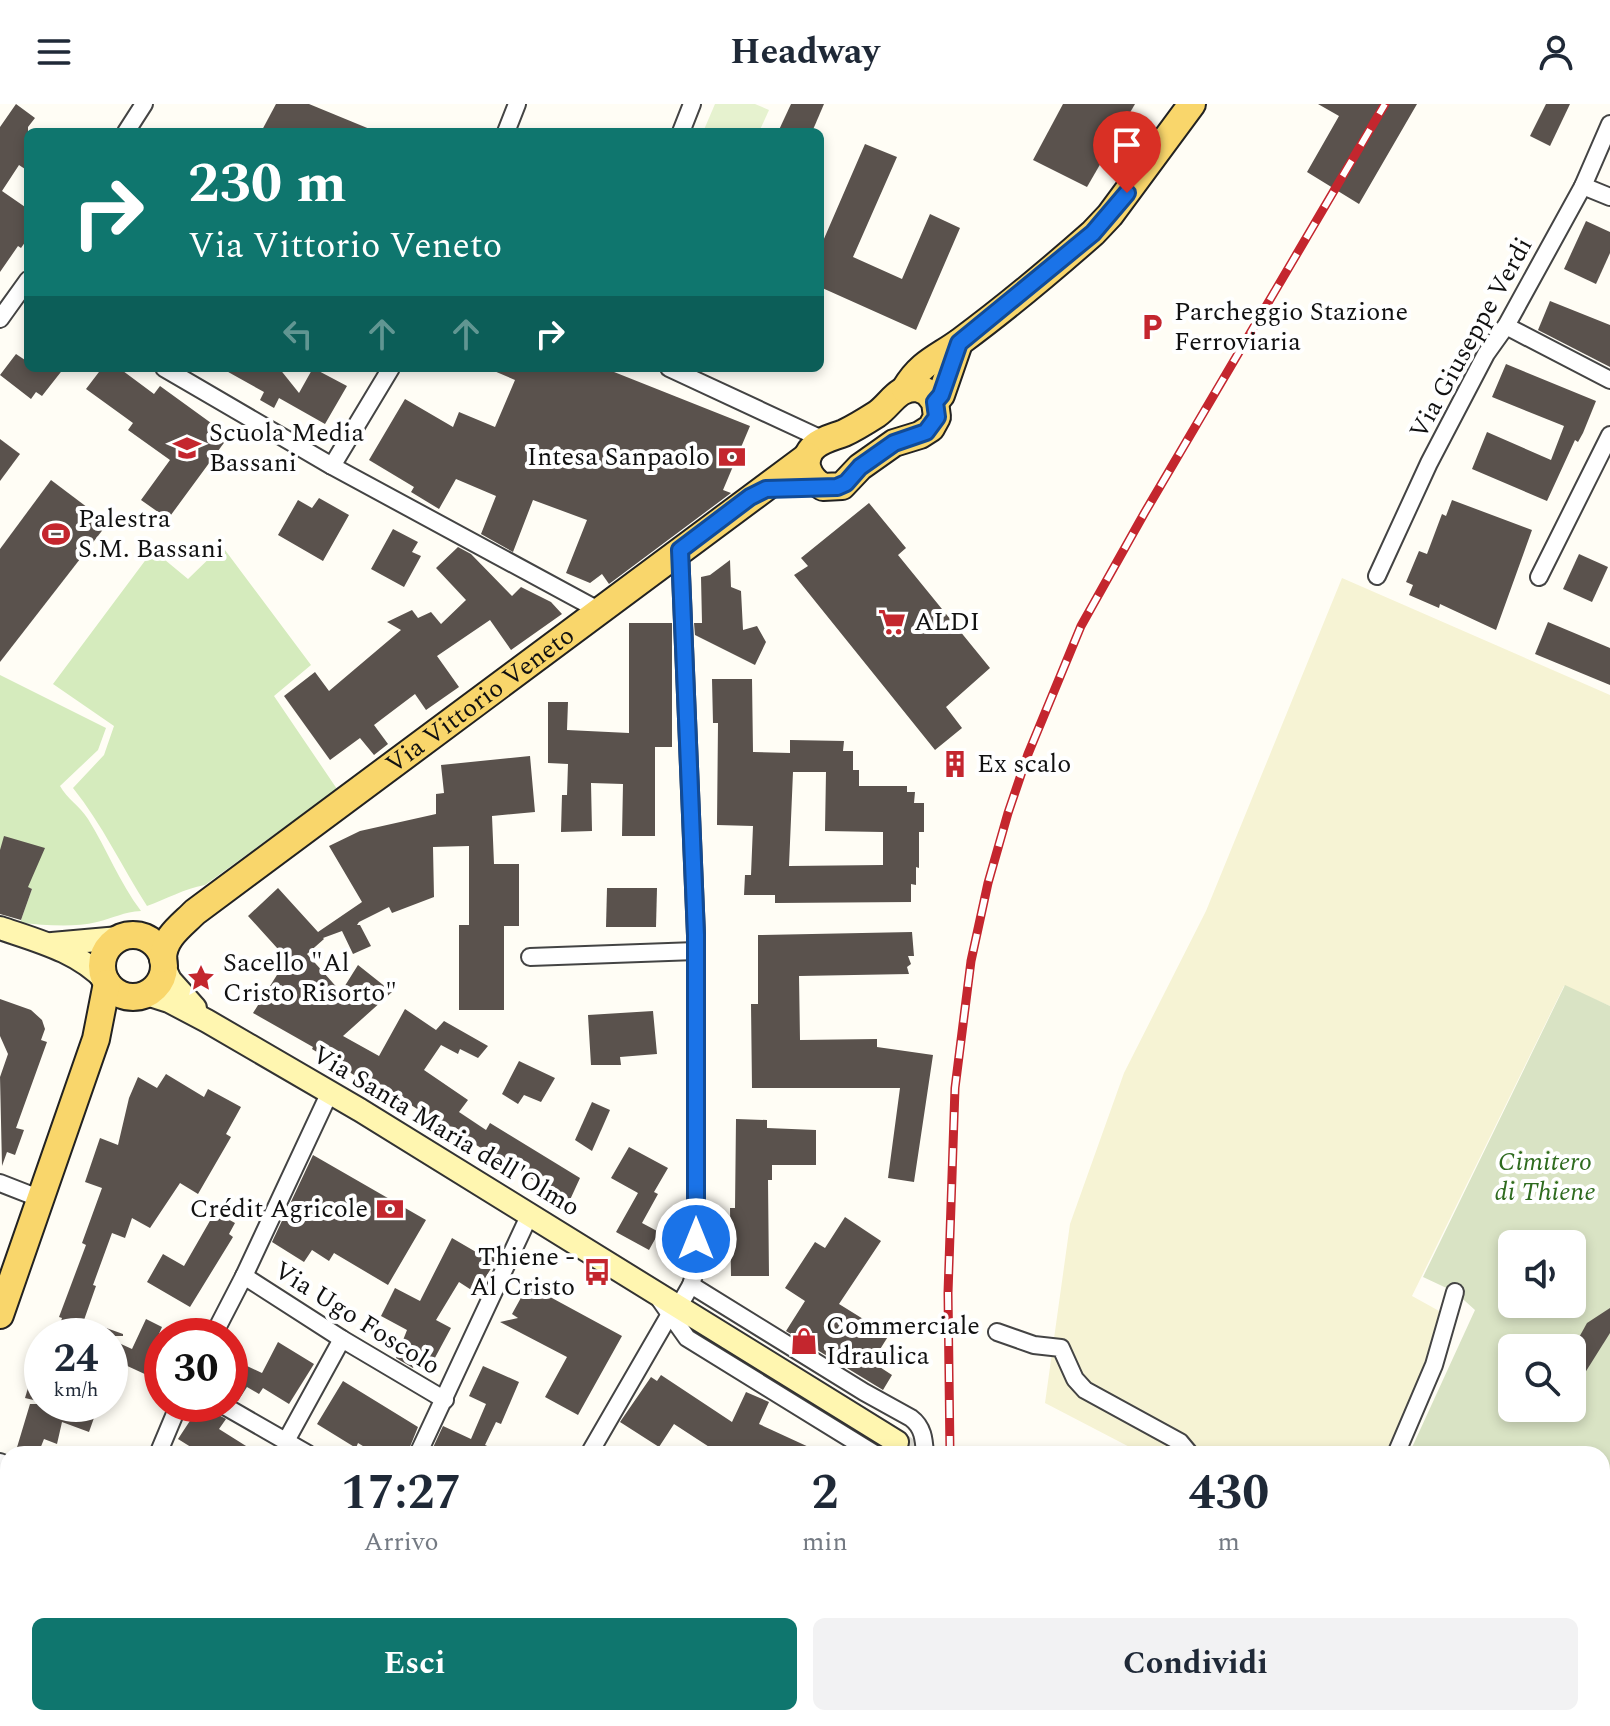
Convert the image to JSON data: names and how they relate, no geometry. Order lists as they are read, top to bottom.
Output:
{
  "streets": {
    "main road": ["Via Vittorio Veneto", "Via Santa Maria dell'Olmo"],
    "street": ["Via Giuseppe Verdi", "Via Ugo Foscolo"]
  },
  "crossings": [
    ["Via Vittorio Veneto", "Via Santa Maria dell'Olmo"]
  ],
  "parks": ["Cimitero di Thiene"],
  "places": {
    "parking": ["Parcheggio Stazione Ferroviaria"],
    "school or university": ["Scuola Media Bassani"],
    "bank": ["Intesa Sanpaolo", "Crédit Agricole"],
    "sports": ["Palestra S.M. Bassani"],
    "supermarket": ["ALDI"],
    "building": ["Ex scalo"],
    "place": ["Sacello \"Al Cristo Risorto\""],
    "bus stop": ["Thiene - Al Cristo"],
    "shop": ["Commerciale Idraulica"]
  },
  "page": {
    "header": "Headway",
    "turn": ["230 m", "Via Vittorio Veneto"],
    "speed": "24 km/h",
    "limit": "30",
    "eta": [
      "17:27",
      "Arrivo",
      "2",
      "min",
      "430",
      "m"
    ],
    "buttons": ["Esci", "Condividi"]
  }
}
